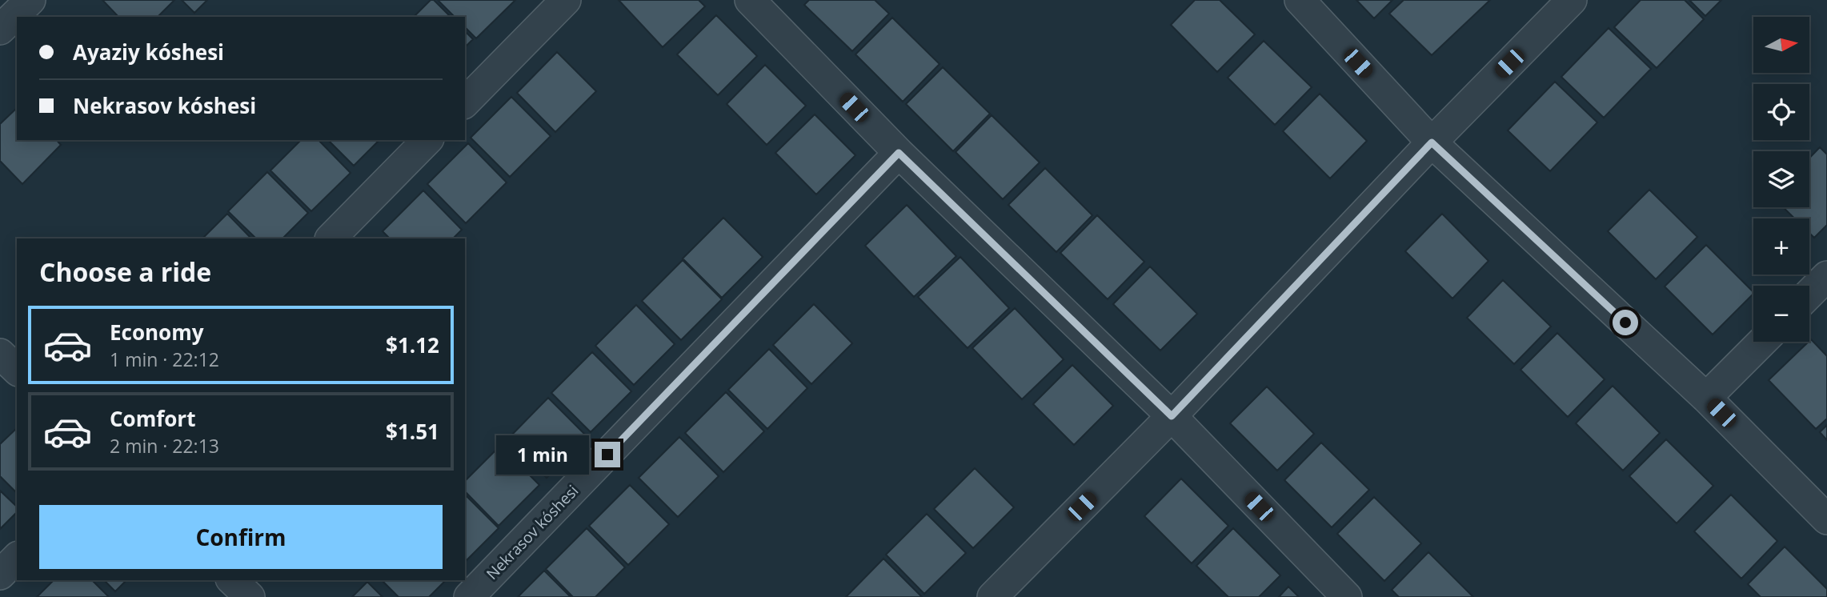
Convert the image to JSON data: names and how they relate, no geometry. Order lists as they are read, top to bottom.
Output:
{
  "streets": {
    "street": ["Nekrasov kóshesi"]
  },
  "north": "right",
  "page": {
    "map_buttons": ["+", "−"],
    "banner": ["Ayaziy kóshesi", "Nekrasov kóshesi"],
    "heading": "Choose a ride",
    "list": [
      {
        "name": "Economy",
        "note": "1 min · 22:12",
        "value": "$1.12"
      },
      {
        "name": "Comfort",
        "note": "2 min · 22:13",
        "value": "$1.51"
      }
    ],
    "bubble": "1 min",
    "buttons": "Confirm"
  }
}
